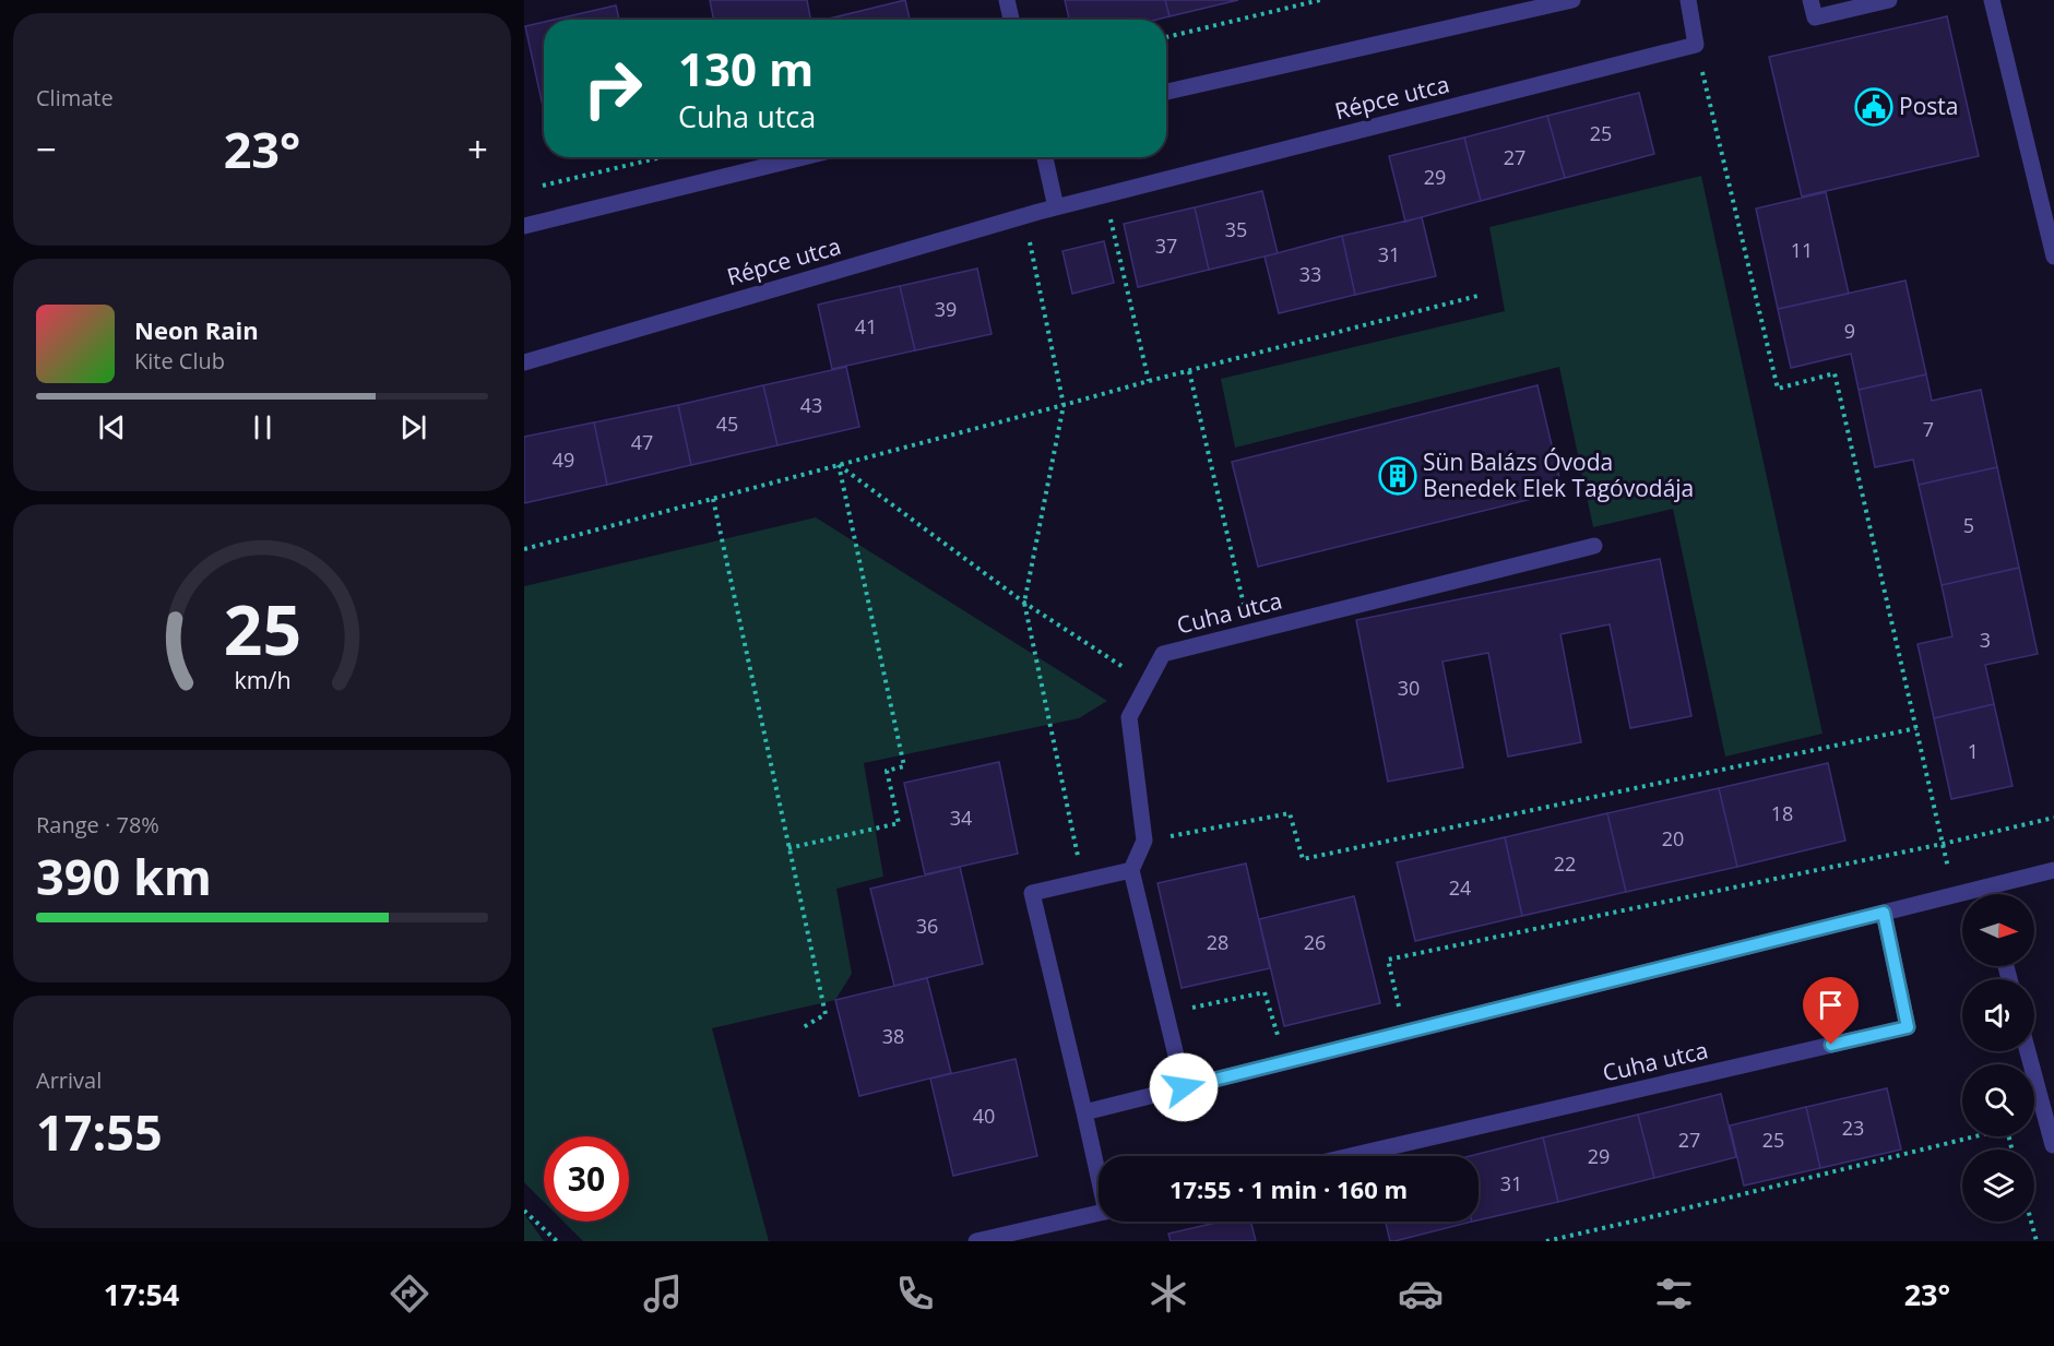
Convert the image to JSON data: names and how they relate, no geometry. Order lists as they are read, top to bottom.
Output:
{
  "streets": {
    "street": ["Répce utca", "Cuha utca"]
  },
  "places": {
    "public building": ["Posta"],
    "building": ["Sün Balázs Óvoda Benedek Elek Tagóvodája"]
  },
  "house_numbers": [
    "25",
    "27",
    "29",
    "35",
    "37",
    "11",
    "31",
    "33",
    "39",
    "41",
    "9",
    "43",
    "45",
    "7",
    "47",
    "49",
    "5",
    "3",
    "30",
    "1",
    "18",
    "34",
    "20",
    "22",
    "24",
    "36",
    "28",
    "26",
    "38",
    "40",
    "23",
    "27",
    "25",
    "29",
    "31"
  ],
  "north": "right",
  "page": {
    "tile": [
      "Climate",
      ["Range · 78%", "390 km"],
      ["Arrival", "17:55"]
    ],
    "turn": ["130 m", "Cuha utca"],
    "heat": ["−", "23°", "+"],
    "song": ["Neon Rain", "Kite Club"],
    "limit": "30",
    "trip": "17:55 · 1 min · 160 m",
    "tabs": ["17:54", "23°"],
    "gauge": ["25", "km/h"]
  }
}
